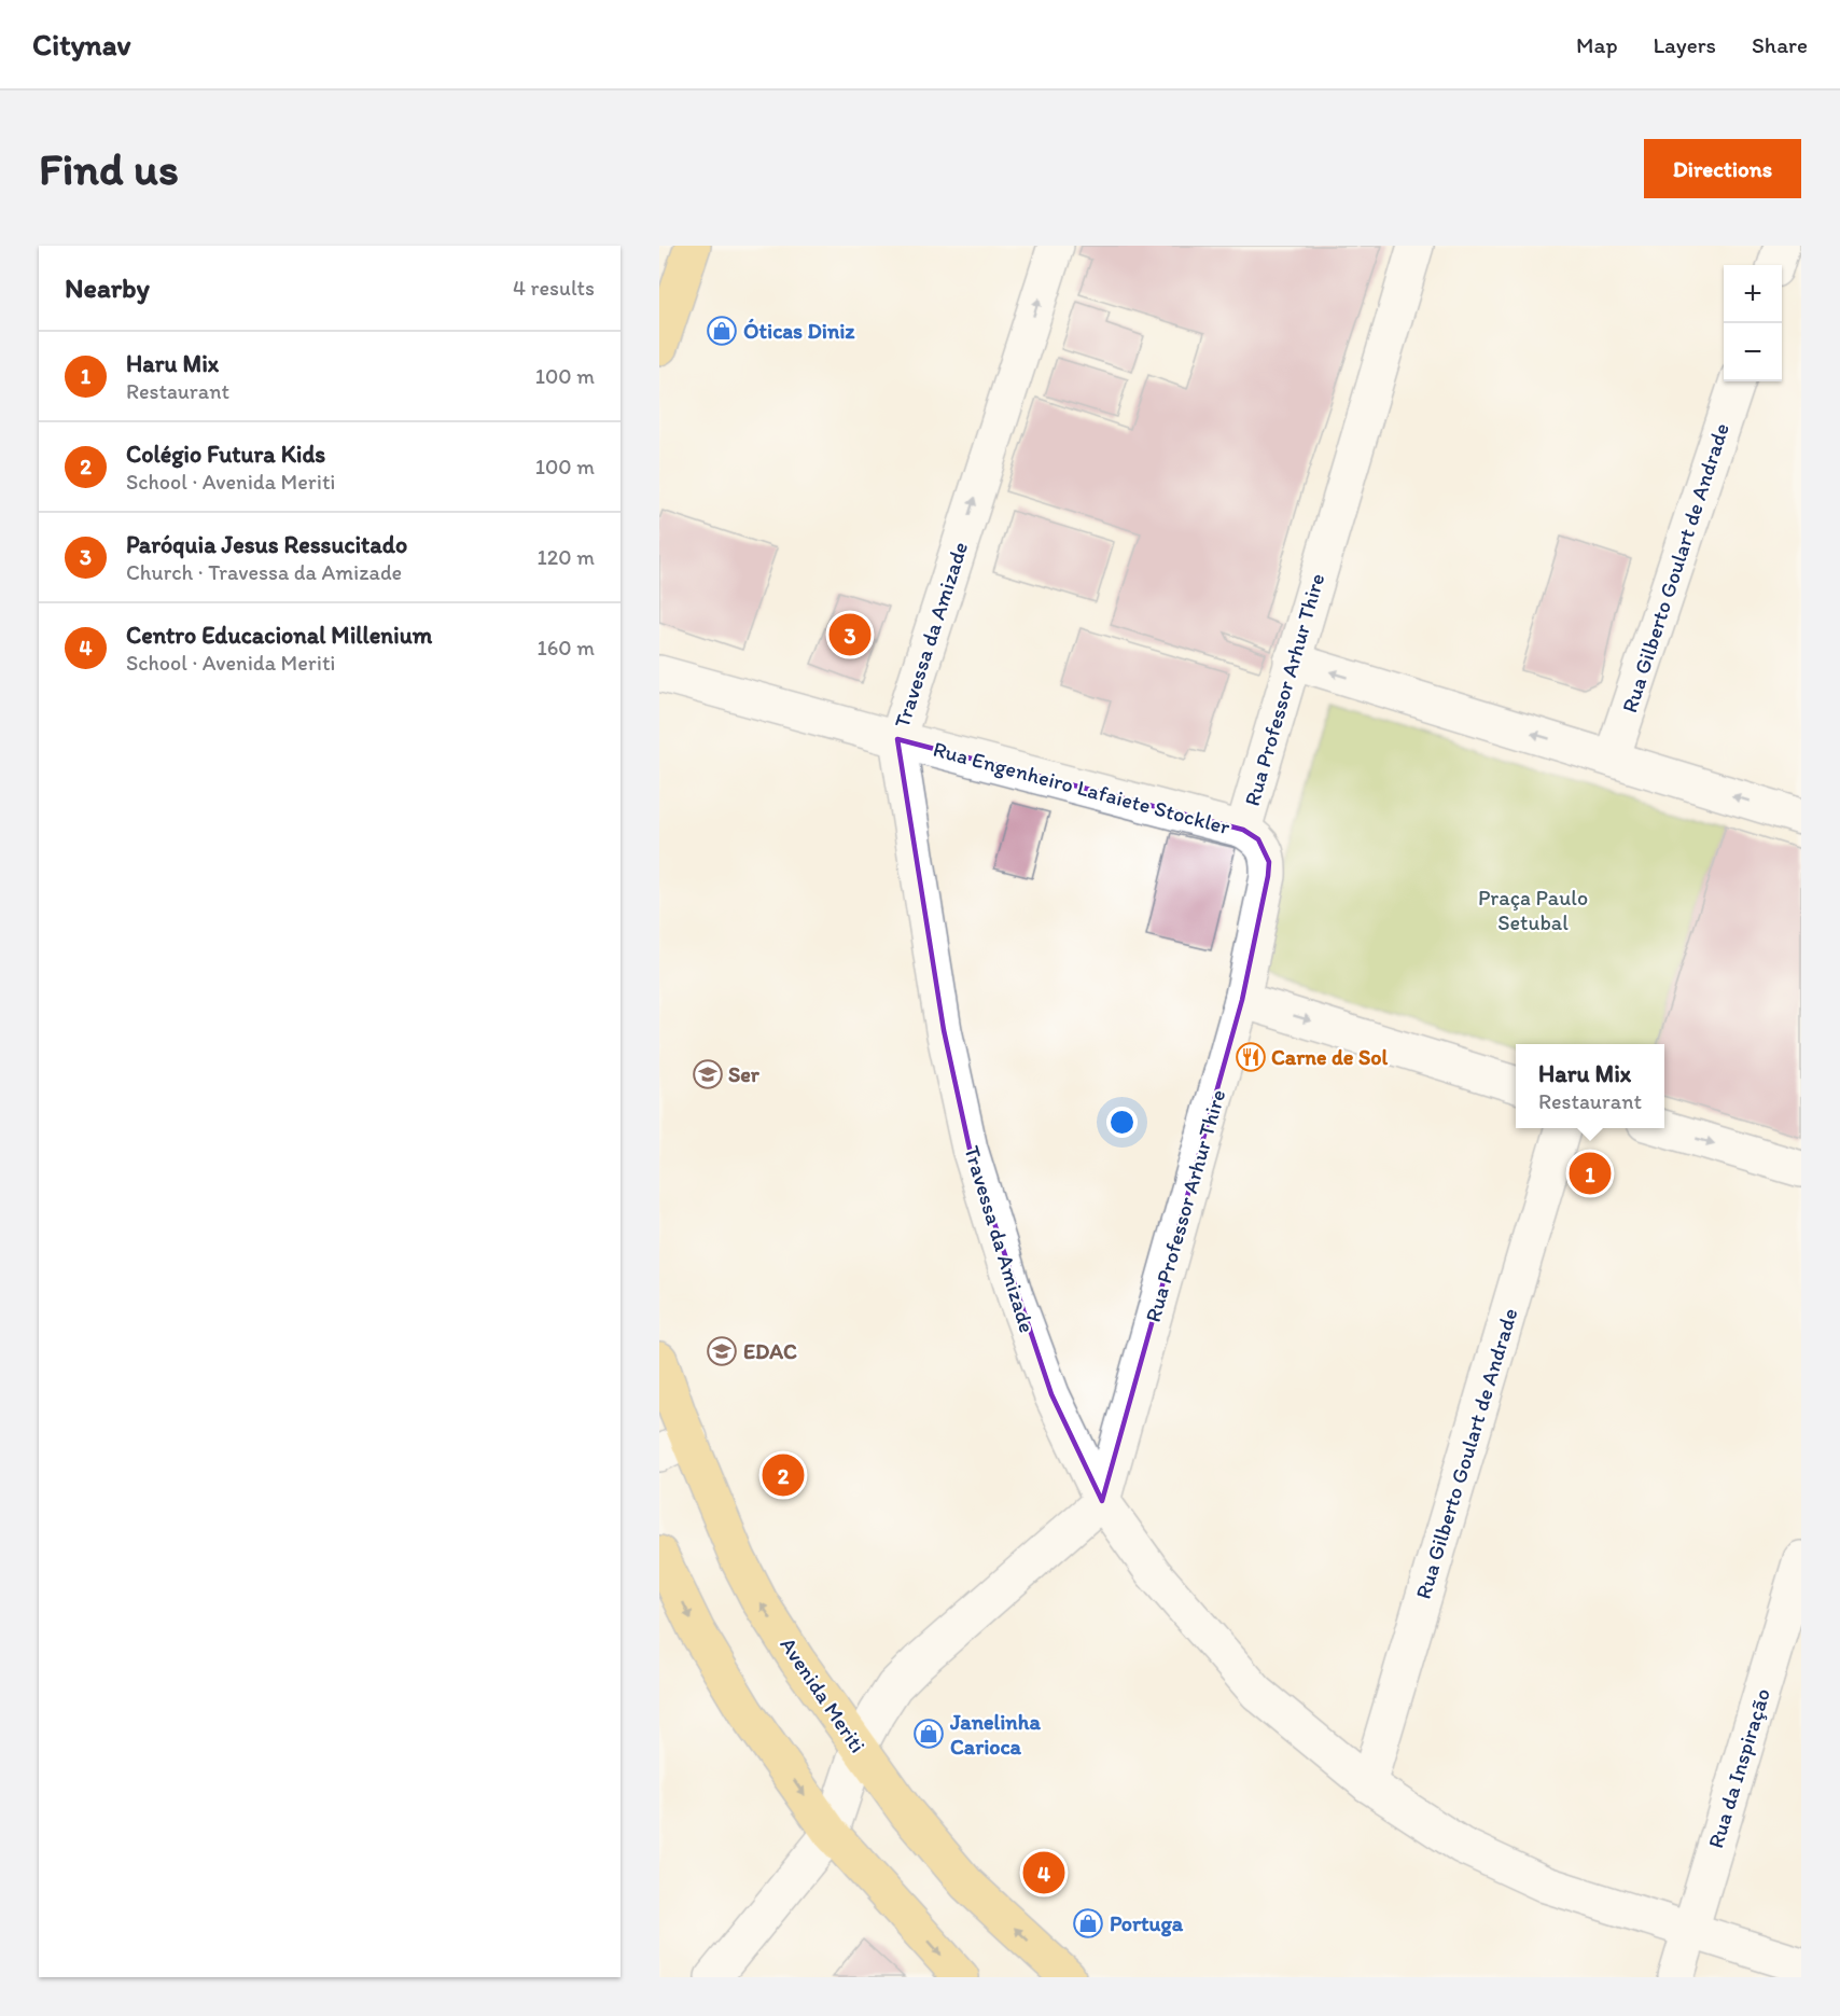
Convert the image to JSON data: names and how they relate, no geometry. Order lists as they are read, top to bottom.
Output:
{
  "streets": {
    "main road": ["Avenida Meriti"],
    "street": [
      "Rua Gilberto Goulart de Andrade",
      "Travessa da Amizade",
      "Rua Professor Arhur Thire",
      "Rua Engenheiro Lafaiete Stockler",
      "Rua da Inspiração"
    ]
  },
  "crossings": [
    ["Rua Gilberto Goulart de Andrade", "Travessa da Amizade"],
    ["Travessa da Amizade", "Rua Professor Arhur Thire"],
    ["Travessa da Amizade", "Rua Engenheiro Lafaiete Stockler"],
    ["Travessa da Amizade", "Rua da Inspiração"],
    ["Rua Professor Arhur Thire", "Rua Engenheiro Lafaiete Stockler"]
  ],
  "parks": ["Praça Paulo Setubal"],
  "places": {
    "shop": ["Óticas Diniz", "Janelinha Carioca", "Portuga"],
    "restaurant": ["Carne de Sol"],
    "school or university": ["Ser", "EDAC"]
  },
  "page": {
    "header": "Citynav",
    "nav": ["Map", "Layers", "Share"],
    "buttons": "Directions",
    "title": "Find us",
    "heading": ["Nearby", "4 results"],
    "map_buttons": ["+", "−"],
    "list": [
      {
        "mark": "1",
        "name": "Haru Mix",
        "note": "Restaurant",
        "value": "100 m"
      },
      {
        "mark": "2",
        "name": "Colégio Futura Kids",
        "note": "School · Avenida Meriti",
        "value": "100 m"
      },
      {
        "mark": "3",
        "name": "Paróquia Jesus Ressucitado",
        "note": "Church · Travessa da Amizade",
        "value": "120 m"
      },
      {
        "mark": "4",
        "name": "Centro Educacional Millenium",
        "note": "School · Avenida Meriti",
        "value": "160 m"
      }
    ],
    "pins": [
      "3",
      "1",
      "2",
      "4"
    ],
    "popup": ["Haru Mix", "Restaurant"]
  }
}
